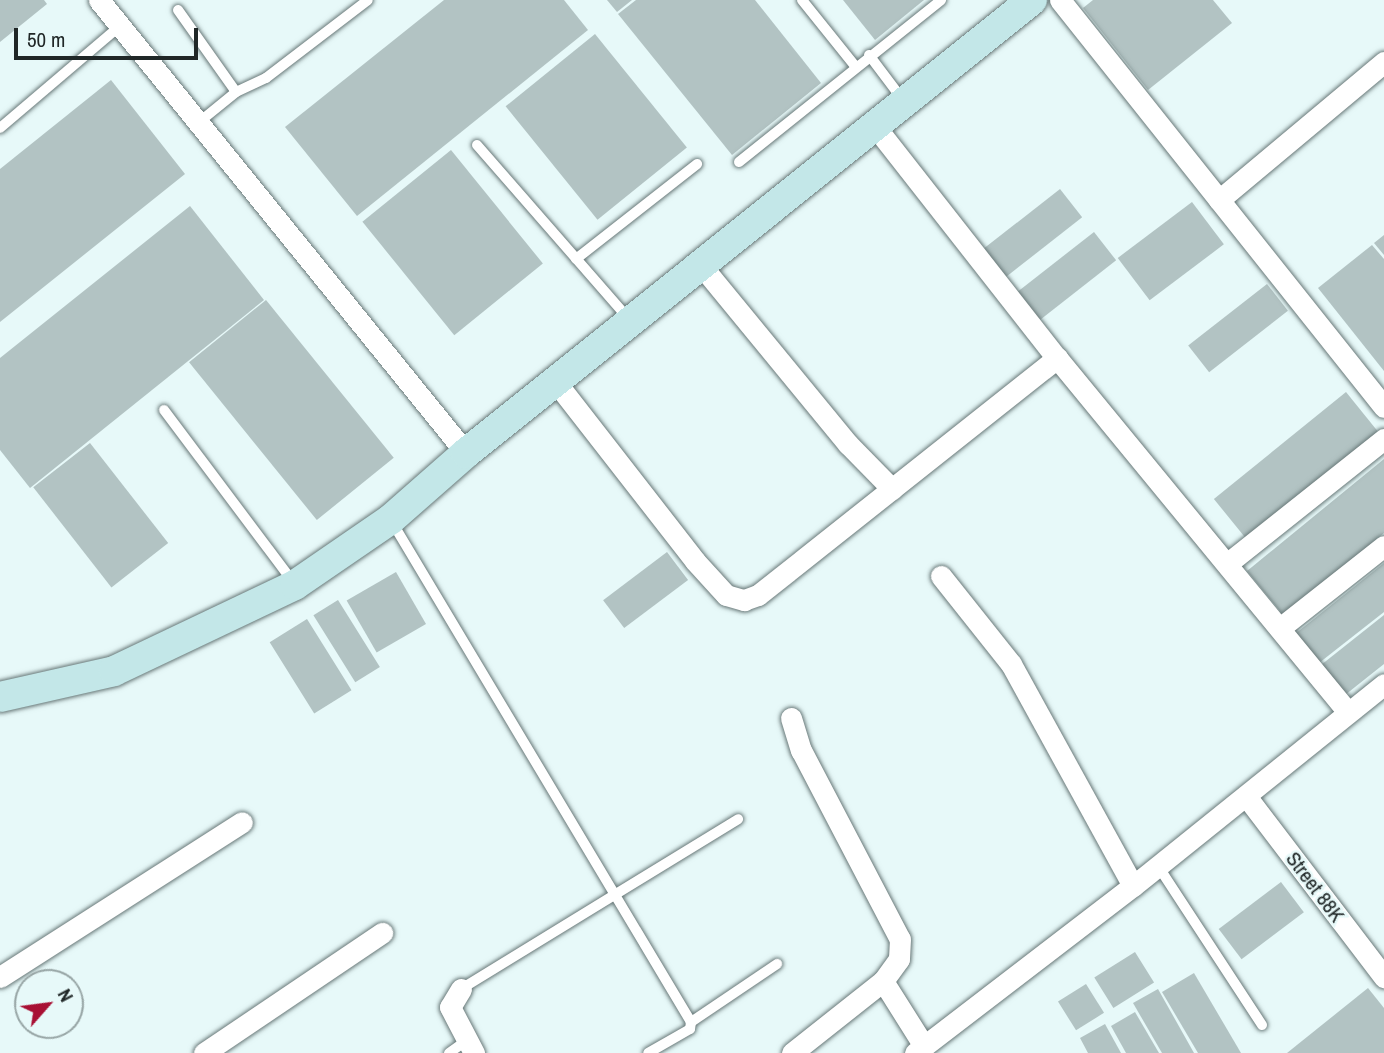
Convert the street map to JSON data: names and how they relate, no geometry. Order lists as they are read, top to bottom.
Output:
{
  "streets": {
    "street": ["Street 88K"]
  },
  "scale_bar": "50 m",
  "north": "top right"
}
